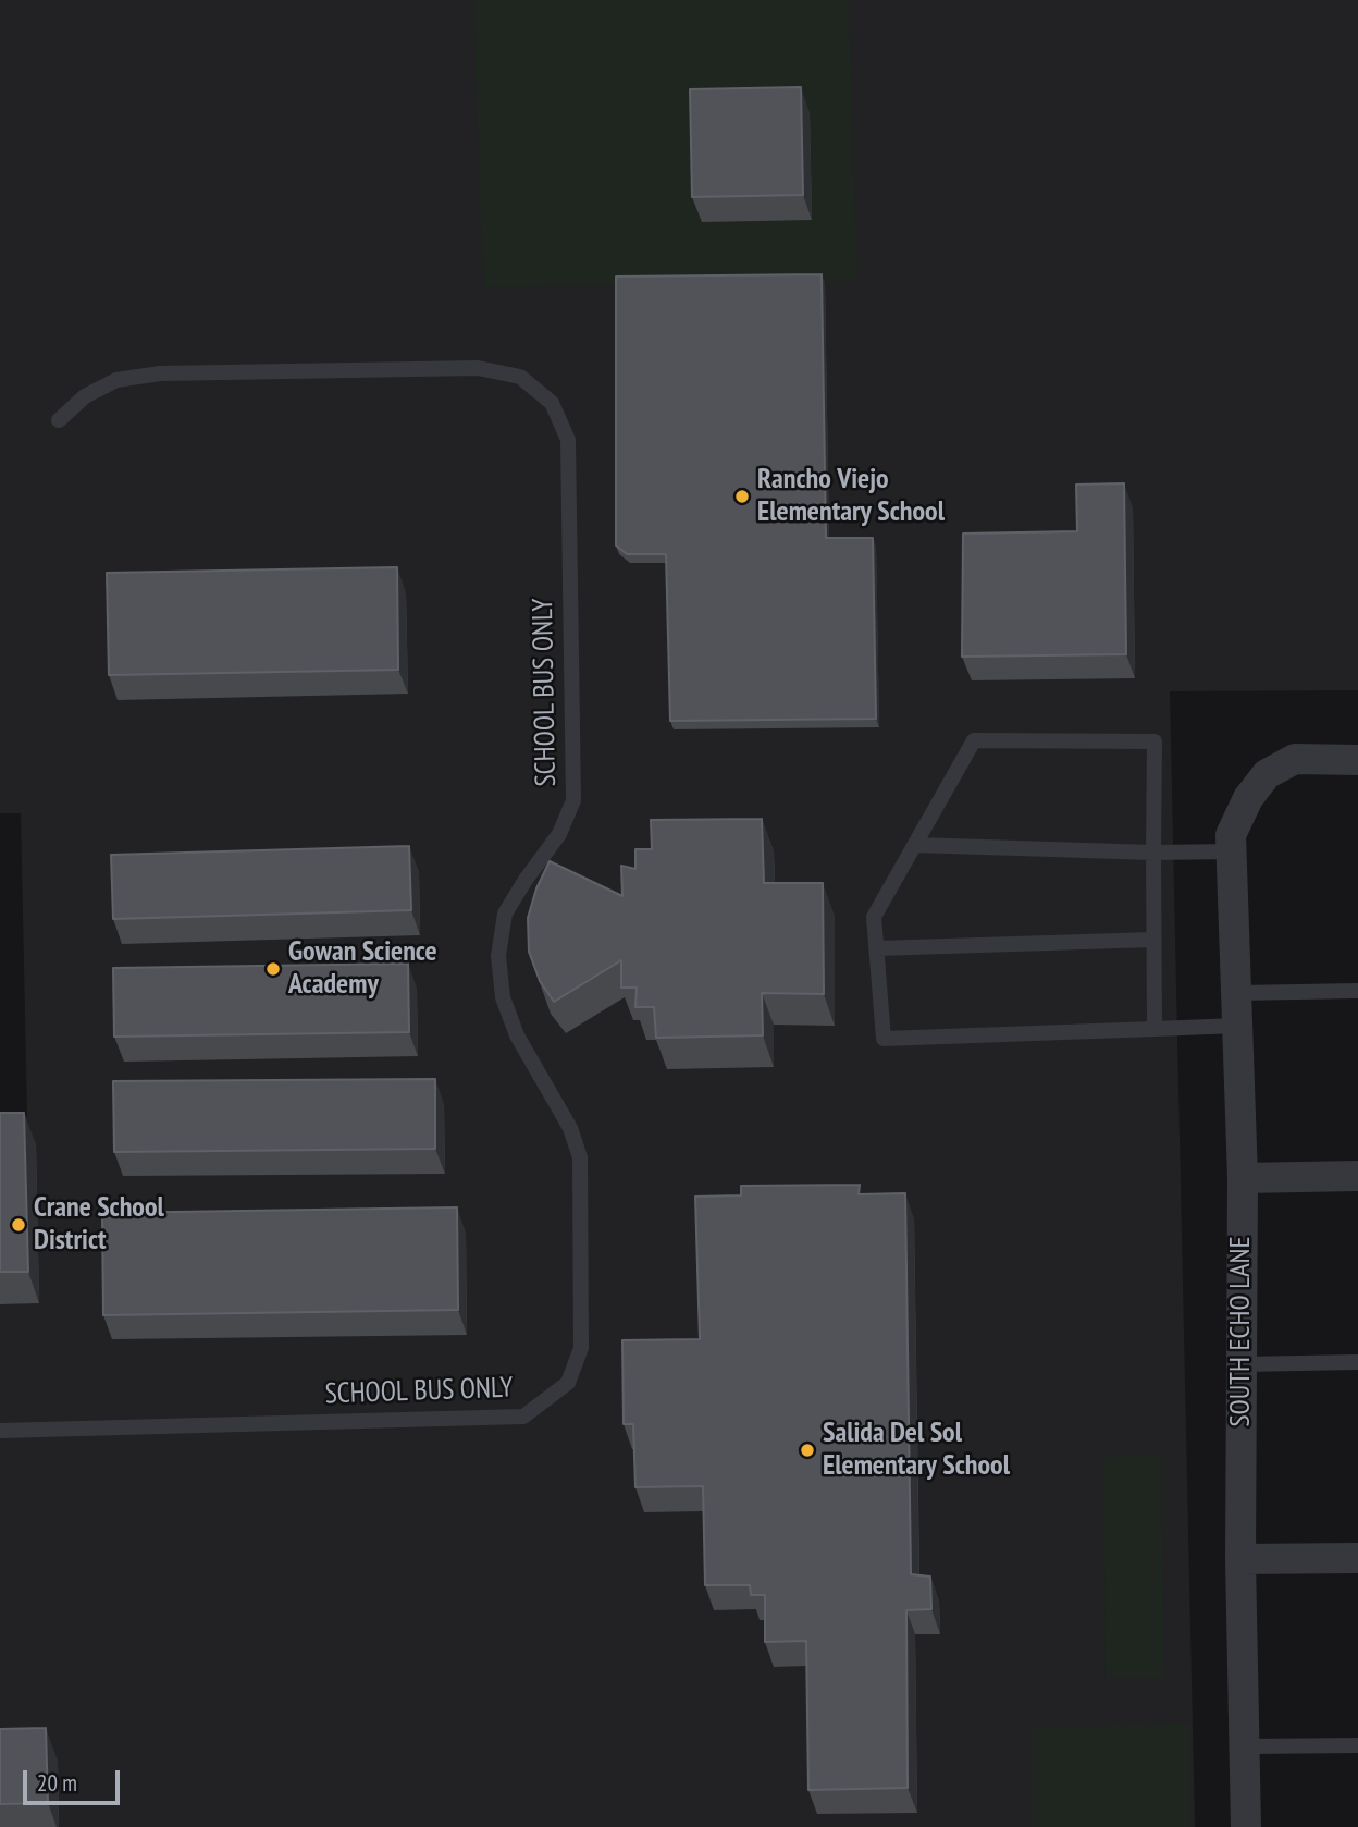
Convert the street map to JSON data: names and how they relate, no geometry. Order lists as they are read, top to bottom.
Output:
{
  "streets": {
    "street": ["SOUTH ECHO LANE"],
    "lane": ["SCHOOL BUS ONLY"]
  },
  "places": [
    "Rancho Viejo Elementary School",
    "Gowan Science Academy",
    "Crane School District",
    "Salida Del Sol Elementary School"
  ],
  "scale_bar": "20 m"
}
